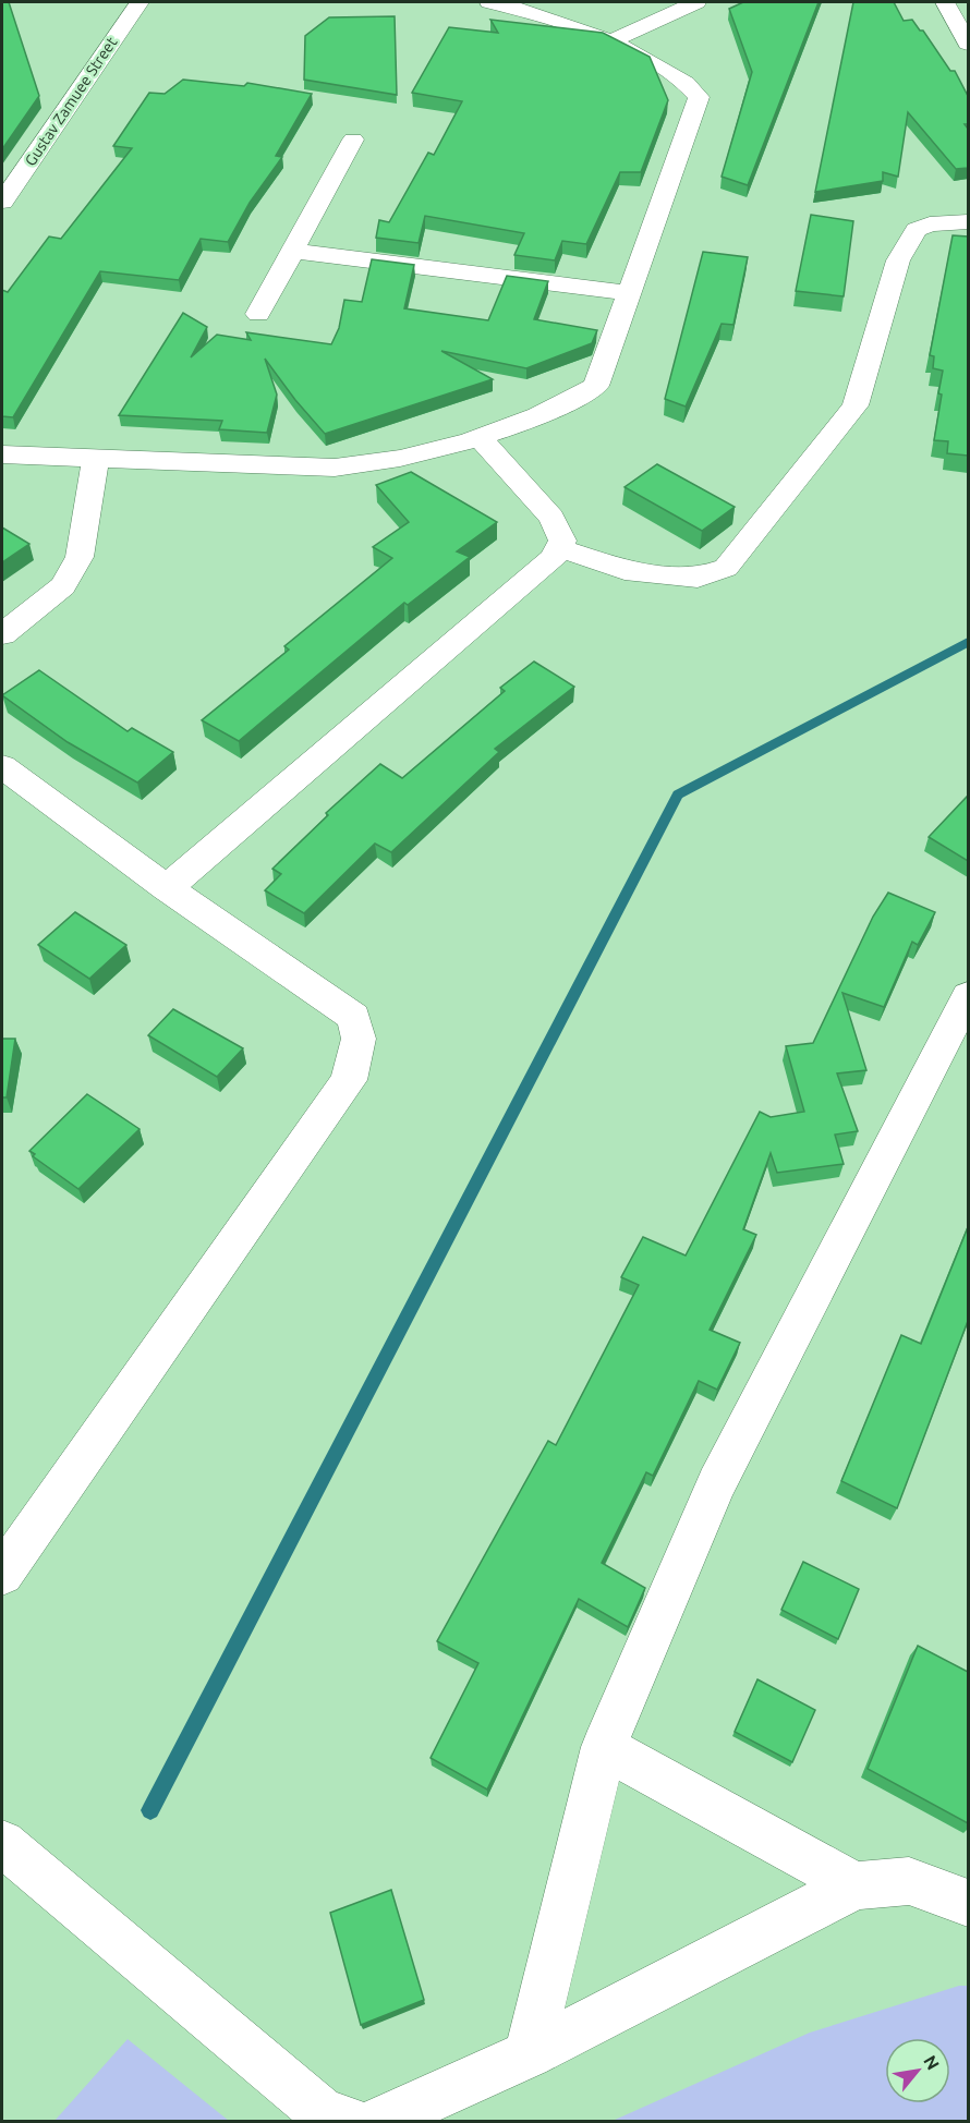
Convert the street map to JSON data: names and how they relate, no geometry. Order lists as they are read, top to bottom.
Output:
{
  "streets": {
    "street": ["Gustav Zamuee Street"]
  },
  "north": "top right"
}
